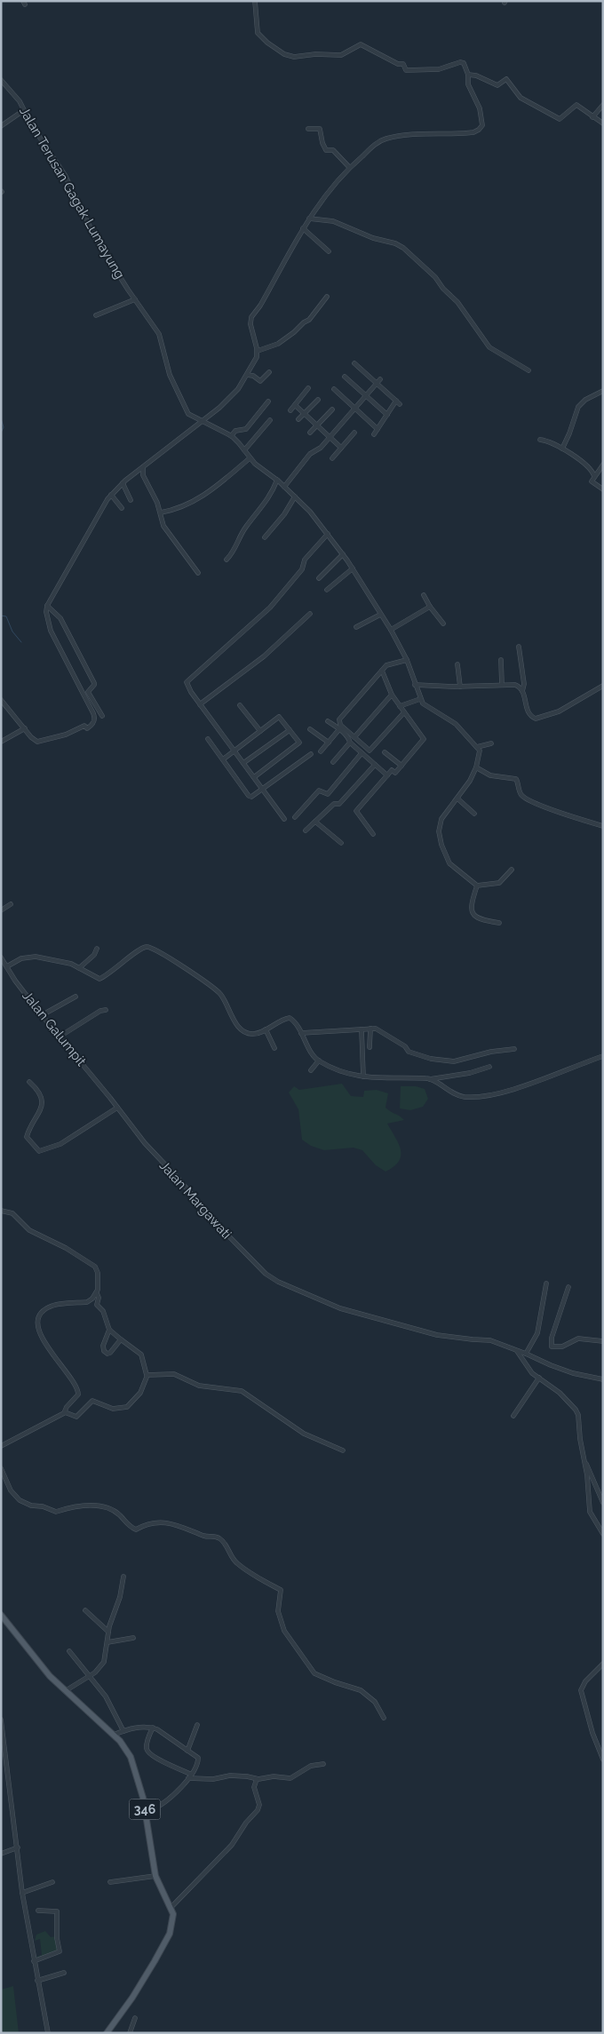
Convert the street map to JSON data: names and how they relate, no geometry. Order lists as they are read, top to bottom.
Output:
{
  "streets": {
    "main road": ["346"],
    "street": ["Jalan Terusan Gagak Lumayung", "Jalan Galumpit", "Jalan Margawati"]
  },
  "crossings": [
    ["Jalan Galumpit", "Jalan Margawati"]
  ]
}
